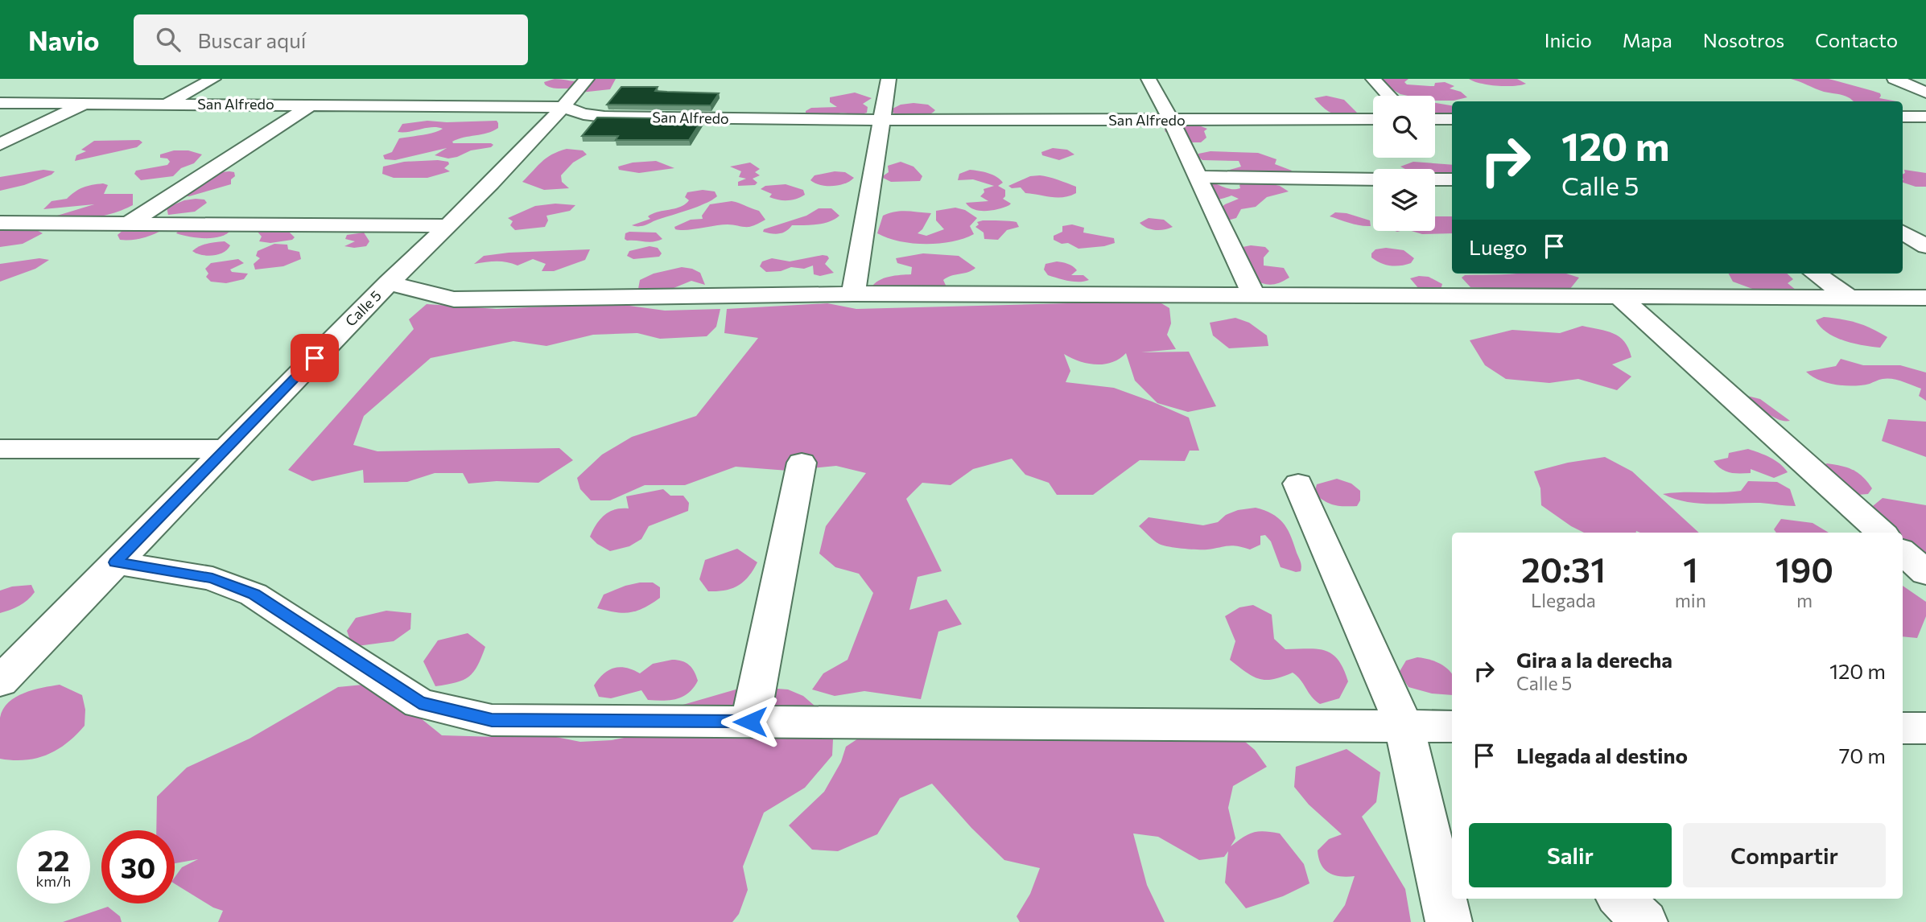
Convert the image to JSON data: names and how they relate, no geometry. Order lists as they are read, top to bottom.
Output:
{
  "streets": {
    "street": ["San Alfredo", "Calle 5"]
  },
  "crossings": [
    ["San Alfredo", "Calle 5"]
  ],
  "page": {
    "header": "Navio",
    "search": "Buscar aquí",
    "nav": [
      "Inicio",
      "Mapa",
      "Nosotros",
      "Contacto"
    ],
    "turn": ["120 m", "Calle 5"],
    "then": "Luego",
    "eta": [
      "20:31",
      "Llegada",
      "1",
      "min",
      "190",
      "m"
    ],
    "list": [
      {
        "name": "Gira a la derecha",
        "note": "Calle 5",
        "value": "120 m"
      },
      {
        "name": "Llegada al destino",
        "value": "70 m"
      }
    ],
    "buttons": ["Salir", "Compartir"],
    "speed": "22 km/h",
    "limit": "30"
  }
}
